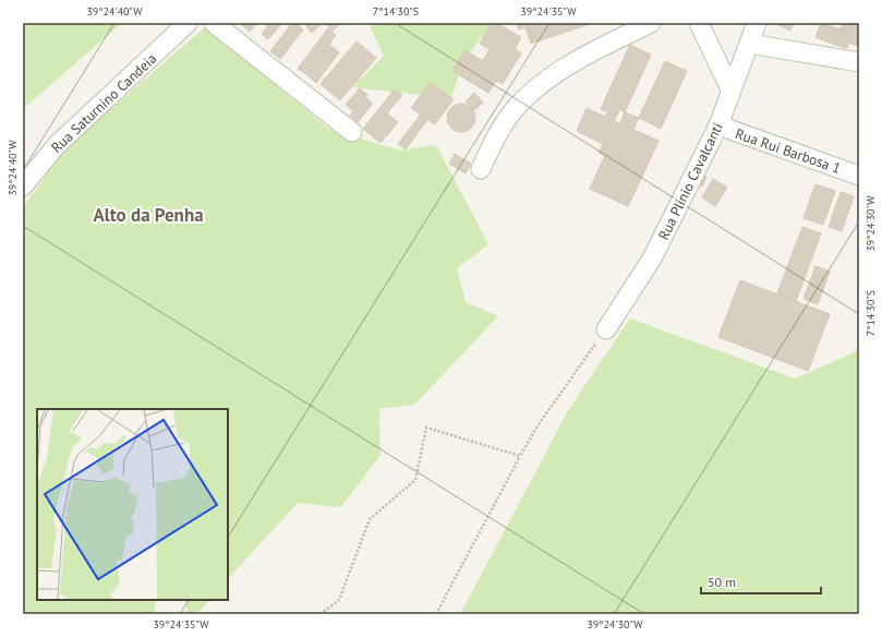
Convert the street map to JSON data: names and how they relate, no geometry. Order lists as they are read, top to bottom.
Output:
{
  "streets": {
    "street": ["Rua Saturnino Candeia", "Rua Rui Barbosa 1", "Rua Plinio Cavalcanti"]
  },
  "crossings": [
    ["Rua Rui Barbosa 1", "Rua Plinio Cavalcanti"]
  ],
  "districts": ["Alto da Penha"],
  "scale_bar": "50 m",
  "coordinates": [
    "39°24'40\"W",
    "7°14'30\"S",
    "39°24'35\"W",
    "39°24'30\"W"
  ]
}
